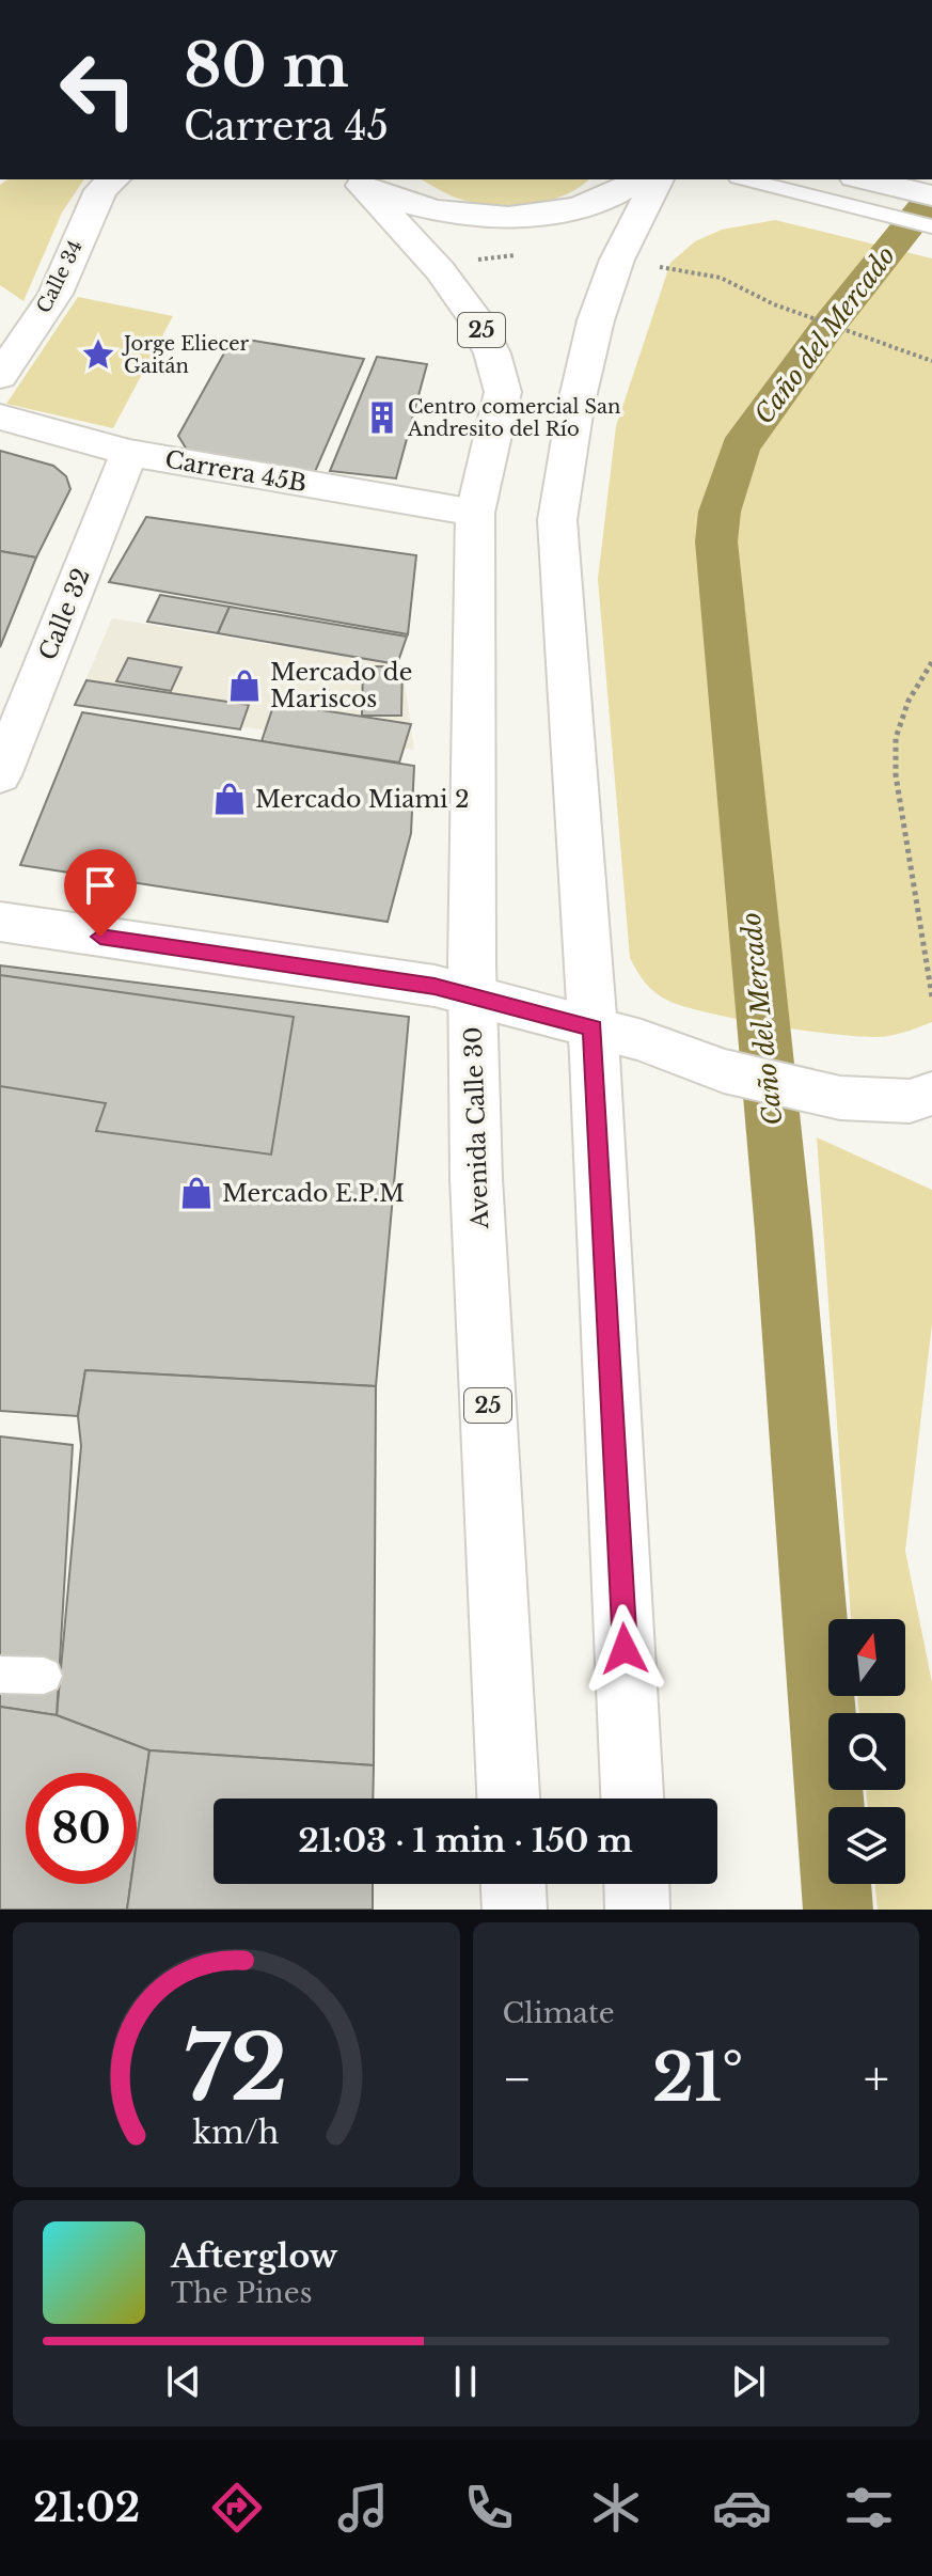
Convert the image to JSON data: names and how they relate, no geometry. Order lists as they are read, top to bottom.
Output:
{
  "streets": {
    "main road": [
      "Calle 34",
      "25",
      "Carrera 45B",
      "Calle 32",
      "Avenida Calle 30"
    ]
  },
  "crossings": [
    ["Carrera 45B", "Calle 32"],
    ["Carrera 45B", "Avenida Calle 30"]
  ],
  "water": ["Caño del Mercado"],
  "places": {
    "place": ["Jorge Eliecer Gaitán"],
    "building": ["Centro comercial San Andresito del Río"],
    "shop": ["Mercado de Mariscos", "Mercado Miami 2", "Mercado E.P.M"]
  },
  "north": "top",
  "page": {
    "turn": ["80 m", "Carrera 45"],
    "limit": "80",
    "trip": "21:03 · 1 min · 150 m",
    "tile": "Climate",
    "heat": ["−", "21°", "+"],
    "song": ["Afterglow", "The Pines"],
    "tabs": "21:02",
    "gauge": ["72", "km/h"]
  }
}
